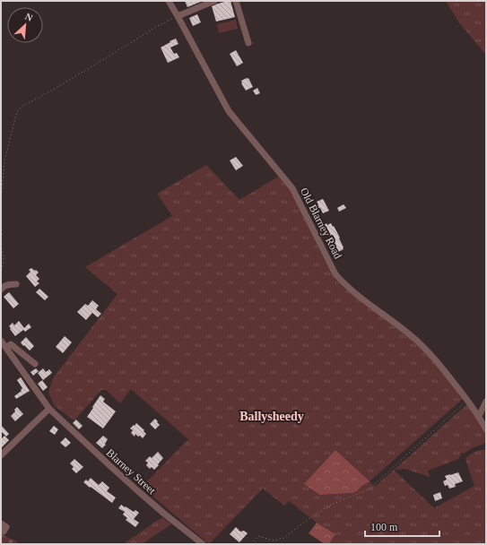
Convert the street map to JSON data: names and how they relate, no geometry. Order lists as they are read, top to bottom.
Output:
{
  "streets": {
    "street": ["Old Blarney Road", "Blarney Street"]
  },
  "districts": ["Ballysheedy"],
  "scale_bar": "100 m",
  "north": "top right"
}
